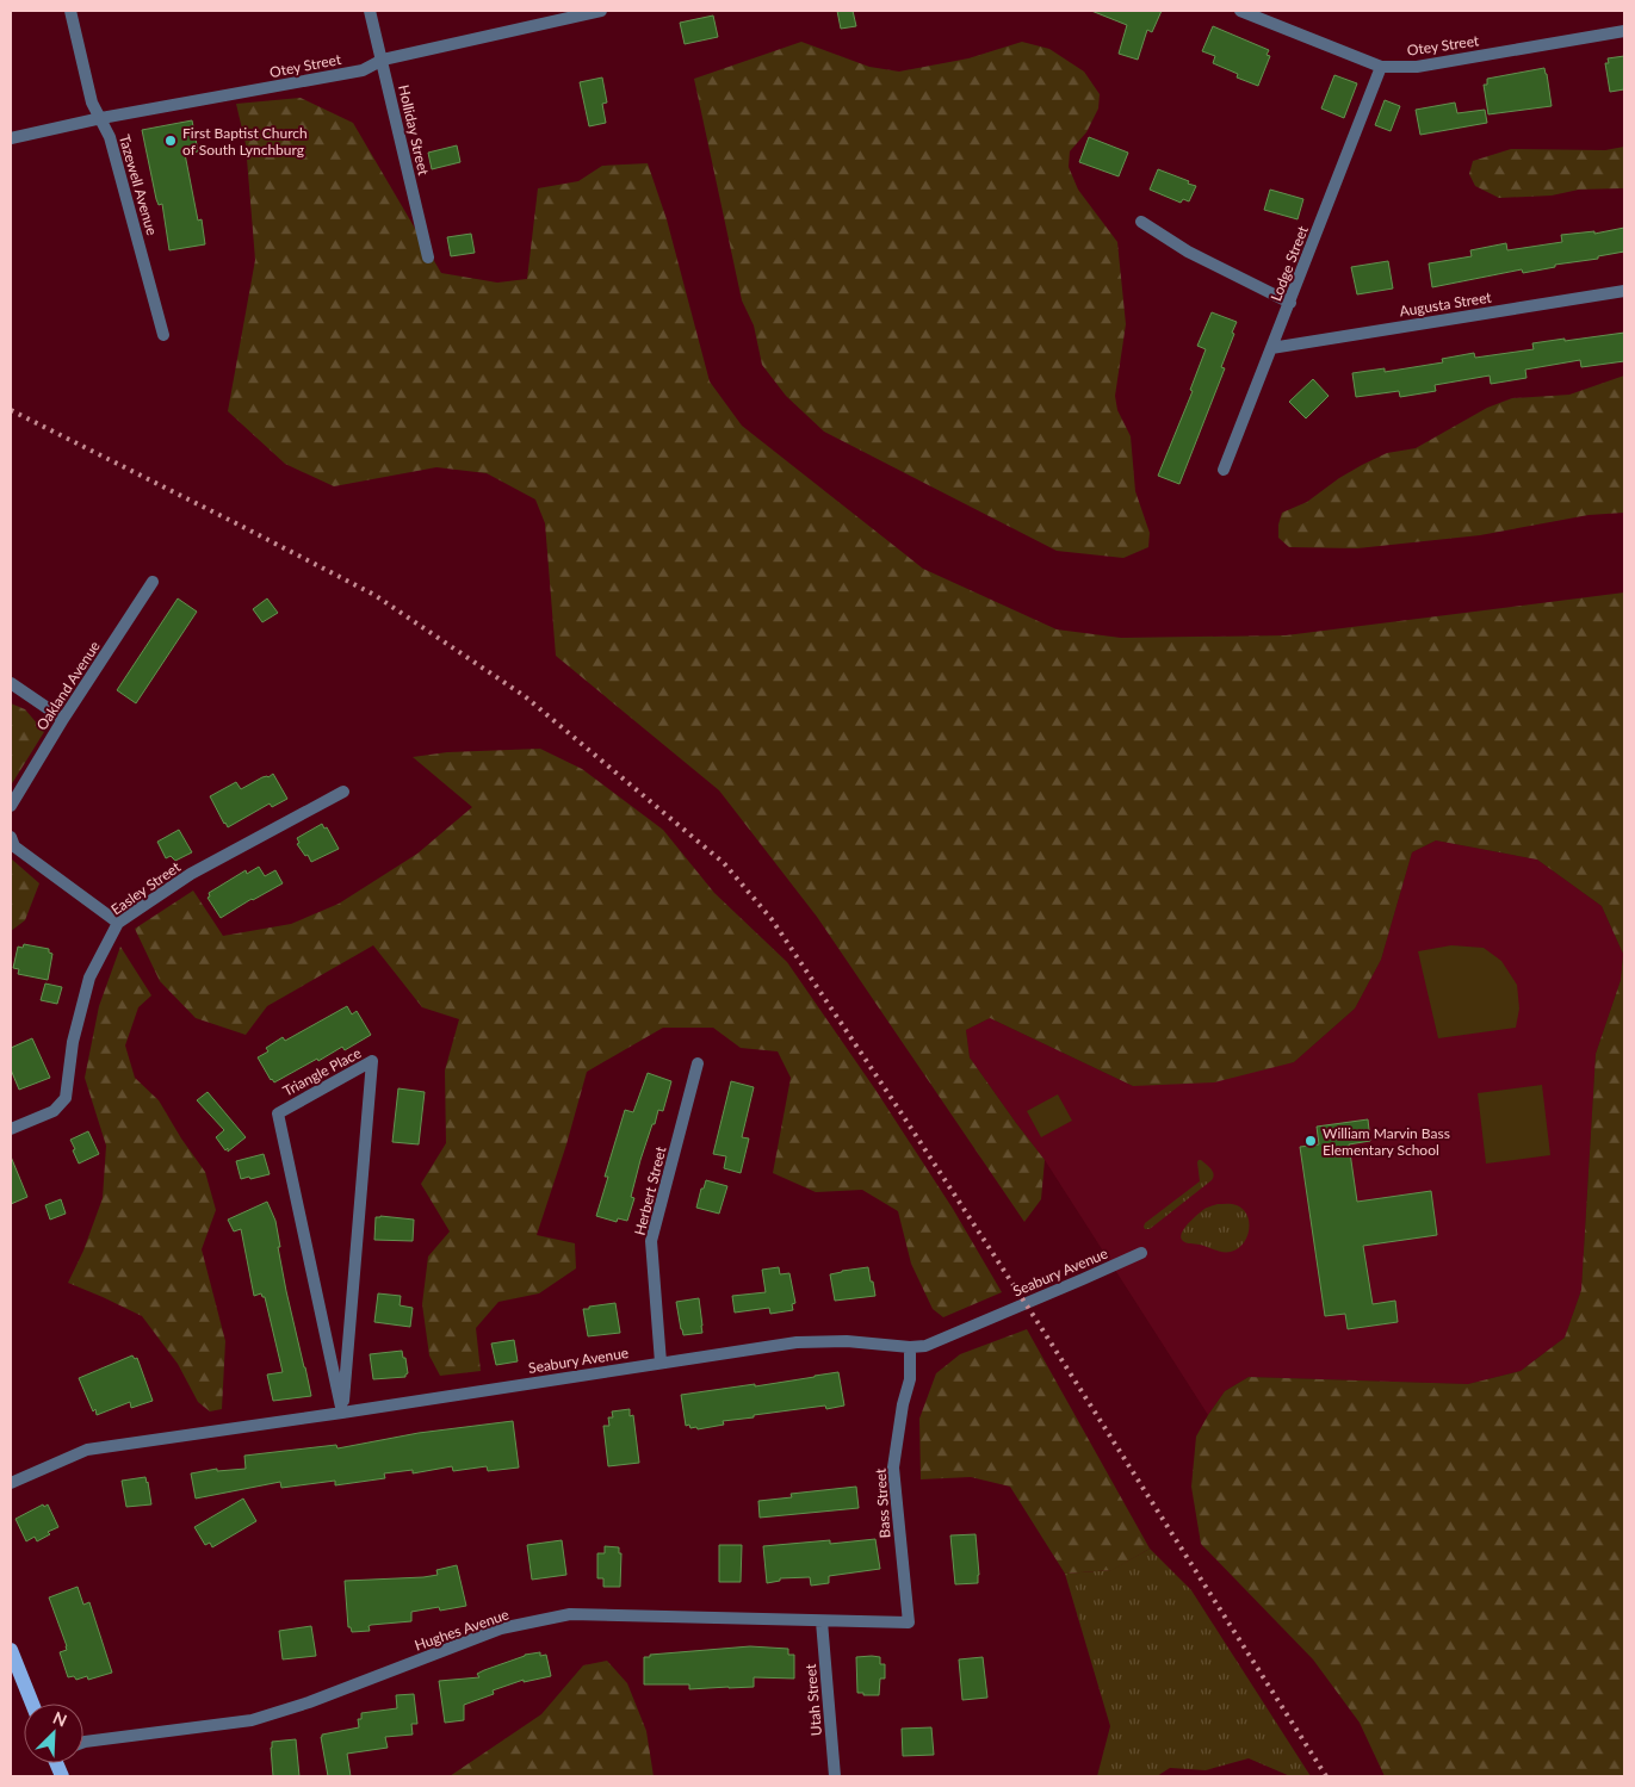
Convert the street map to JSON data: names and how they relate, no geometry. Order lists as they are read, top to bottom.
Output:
{
  "streets": {
    "street": [
      "Otey Street",
      "Holliday Street",
      "Tazewell Avenue",
      "Lodge Street",
      "Augusta Street",
      "Oakland Avenue",
      "Easley Street",
      "Triangle Place",
      "Herbert Street",
      "Seabury Avenue",
      "Bass Street",
      "Hughes Avenue",
      "Utah Street"
    ]
  },
  "crossings": [
    ["Otey Street", "Holliday Street"],
    ["Otey Street", "Tazewell Avenue"],
    ["Otey Street", "Lodge Street"],
    ["Lodge Street", "Augusta Street"],
    ["Triangle Place", "Seabury Avenue"],
    ["Herbert Street", "Seabury Avenue"],
    ["Seabury Avenue", "Bass Street"],
    ["Bass Street", "Hughes Avenue"],
    ["Hughes Avenue", "Utah Street"]
  ],
  "places": ["First Baptist Church of South Lynchburg", "William Marvin Bass Elementary School"],
  "north": "top right"
}
